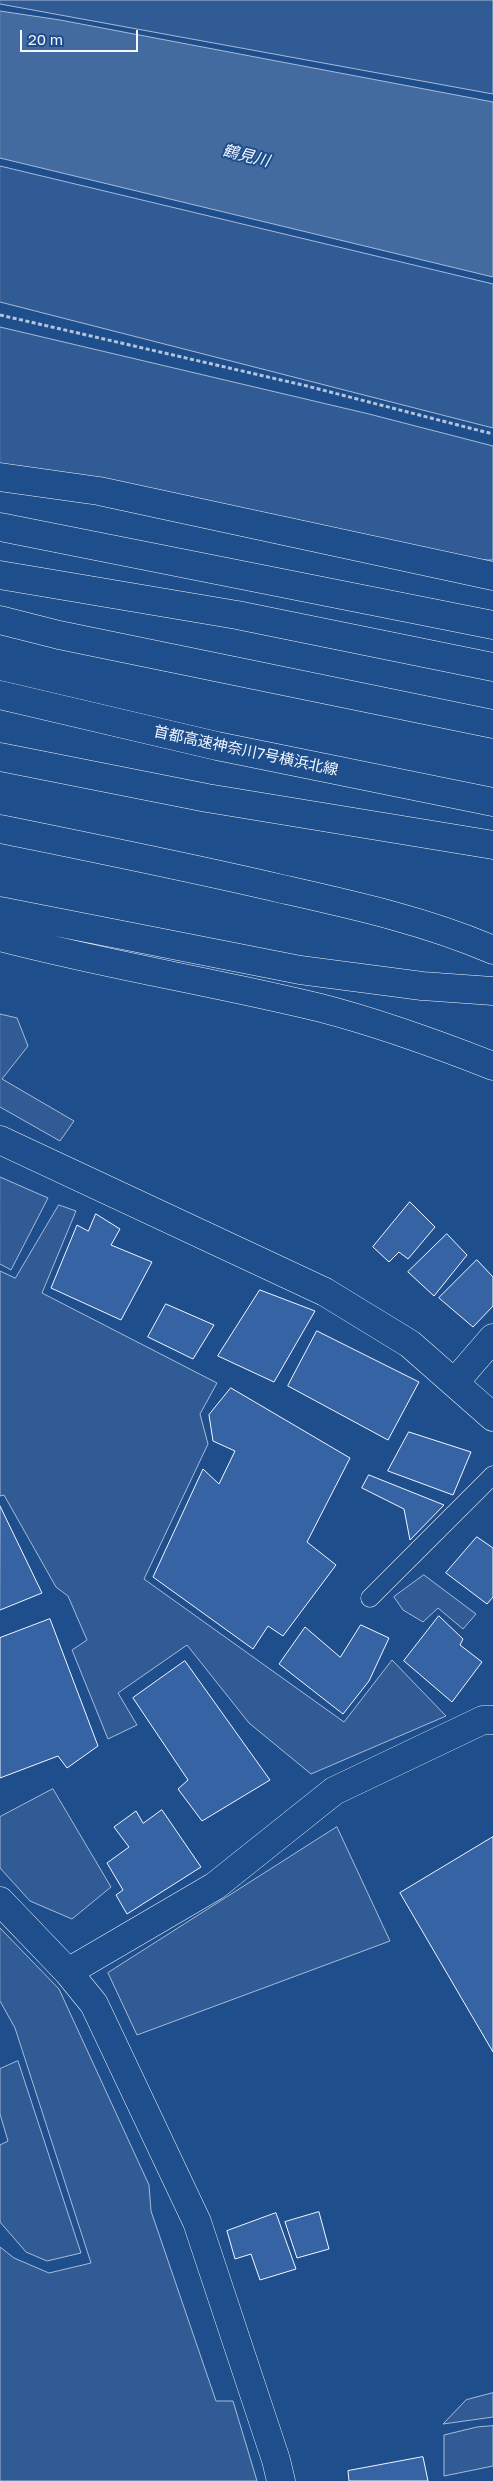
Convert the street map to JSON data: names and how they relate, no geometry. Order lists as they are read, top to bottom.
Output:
{
  "streets": {
    "main road": ["首都高速神奈川7号横浜北線"]
  },
  "water": ["鶴見川"],
  "scale_bar": "20 m"
}
